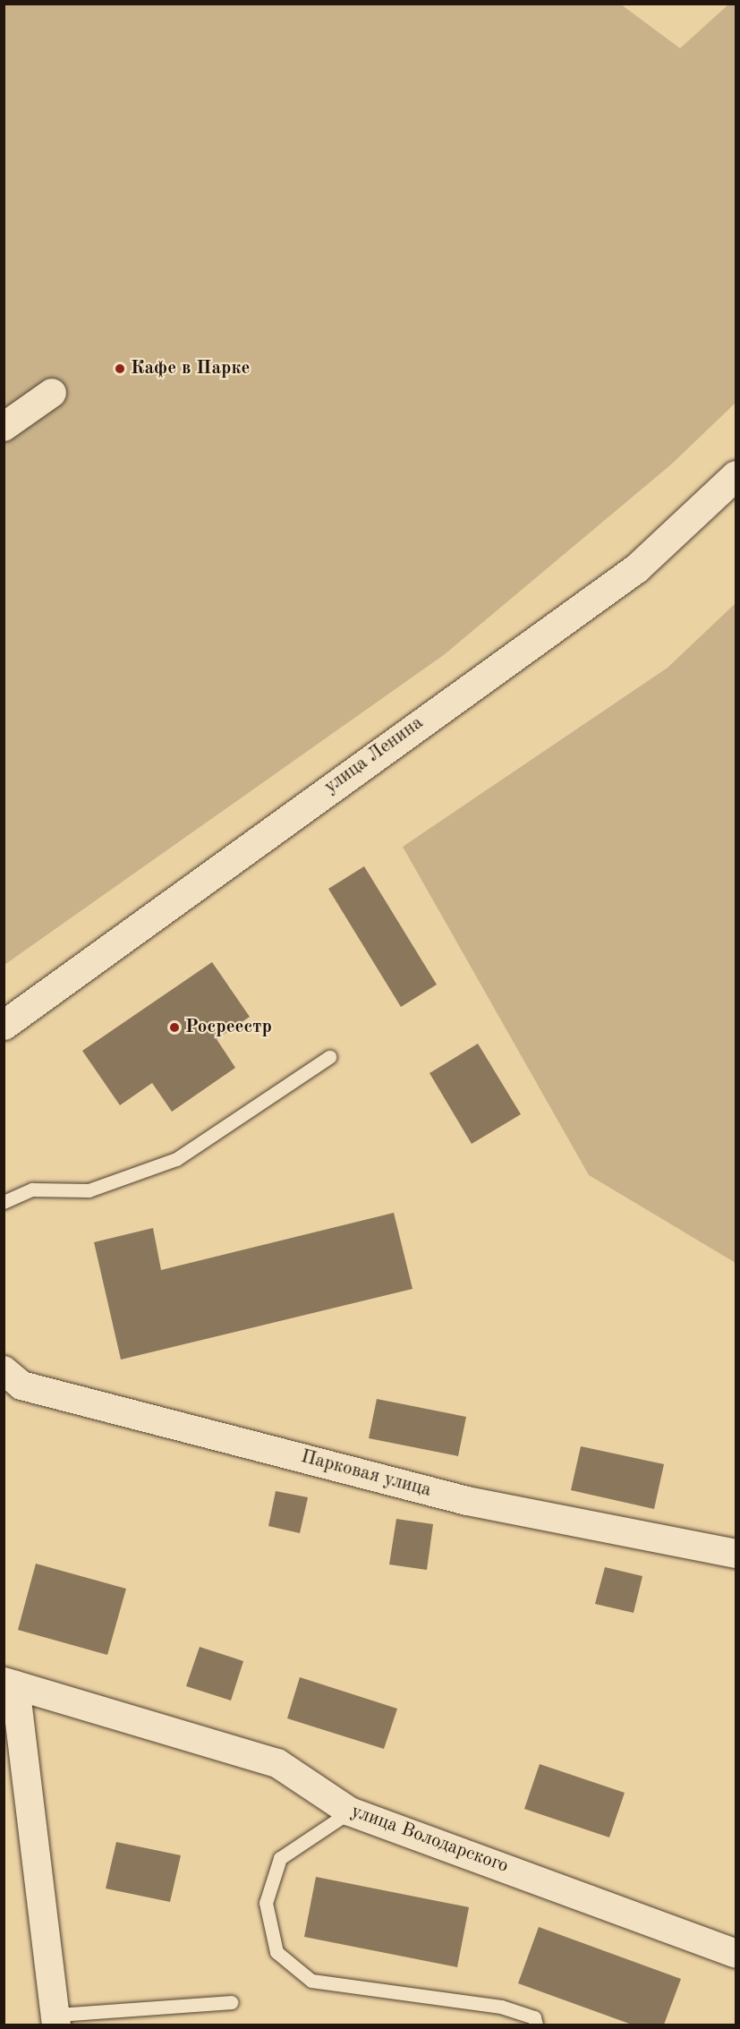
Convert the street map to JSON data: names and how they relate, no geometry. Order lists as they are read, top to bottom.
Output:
{
  "streets": {
    "main road": ["улица Ленина"],
    "street": ["Парковая улица", "улица Володарского"]
  },
  "places": ["Кафе в Парке", "Росреестр"]
}
